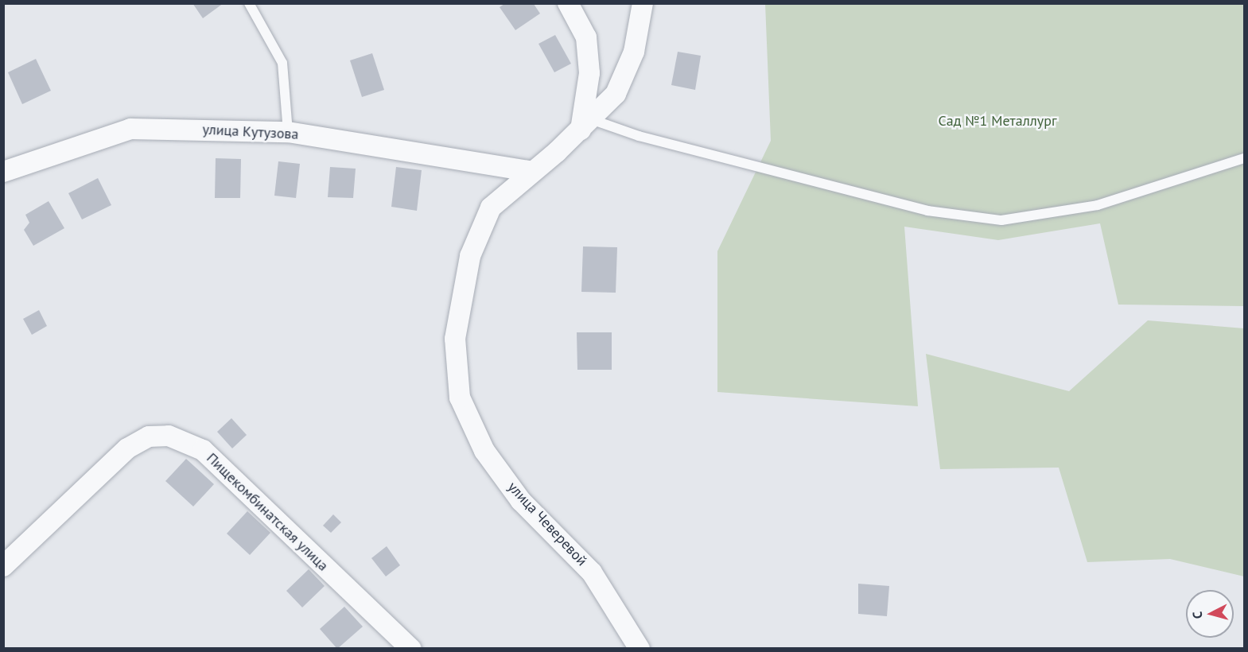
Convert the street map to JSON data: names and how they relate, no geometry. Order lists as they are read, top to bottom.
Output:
{
  "streets": {
    "street": ["улица Кутузова", "Пищекомбинатская улица", "улица Чеверевой"]
  },
  "crossings": [
    ["улица Кутузова", "улица Чеверевой"]
  ],
  "parks": ["Сад №1 Металлург"],
  "north": "left"
}
